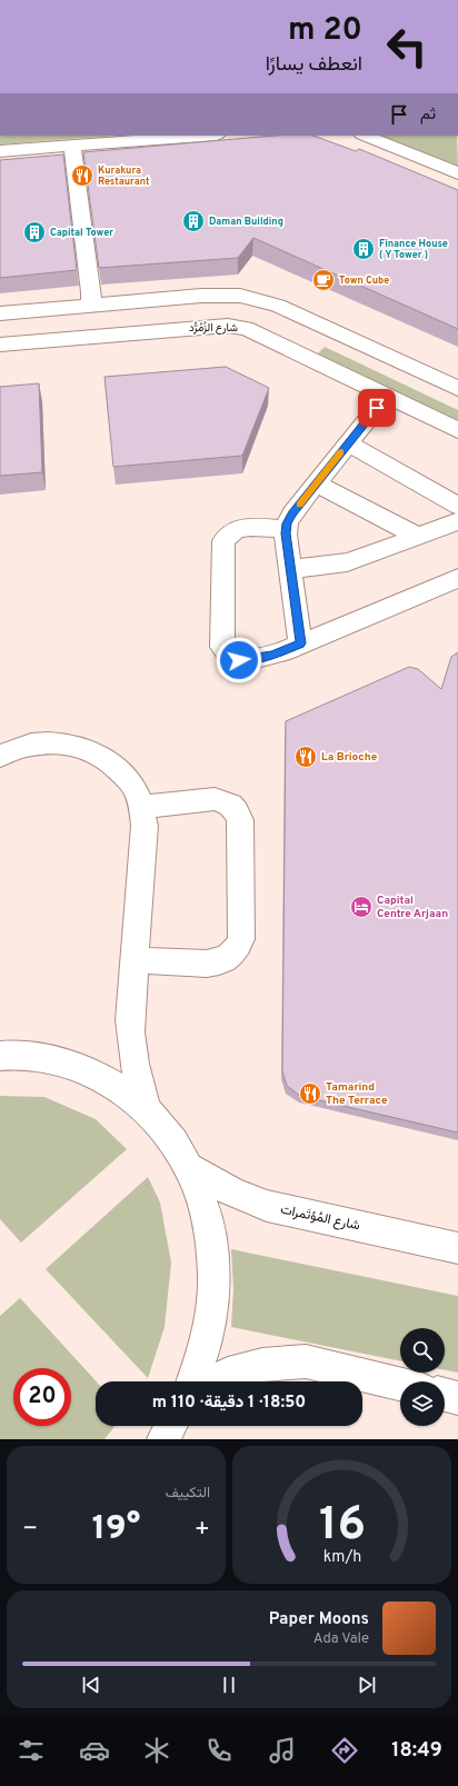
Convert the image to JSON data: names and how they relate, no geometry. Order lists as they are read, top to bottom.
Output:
{
  "streets": {
    "street": ["شارع الزُمُرُّد", "شارع المُؤتَمرات"]
  },
  "places": {
    "restaurant": ["Kurakura Restaurant", "La Brioche", "Tamarind The Terrace"],
    "building": ["Daman Building", "Capital Tower", "Finance House ( Y Tower )"],
    "cafe": ["Town Cube"],
    "hotel": ["Capital Centre Arjaan"]
  },
  "page": {
    "turn": ["20 m", "انعطف يسارًا"],
    "then": "ثم",
    "limit": "20",
    "trip": "18:50 · 1 دقيقة · 110 m",
    "tile": "التكييف",
    "heat": ["−", "19°", "+"],
    "song": ["Paper Moons", "Ada Vale"],
    "tabs": "18:49",
    "gauge": ["16", "km/h"]
  }
}
